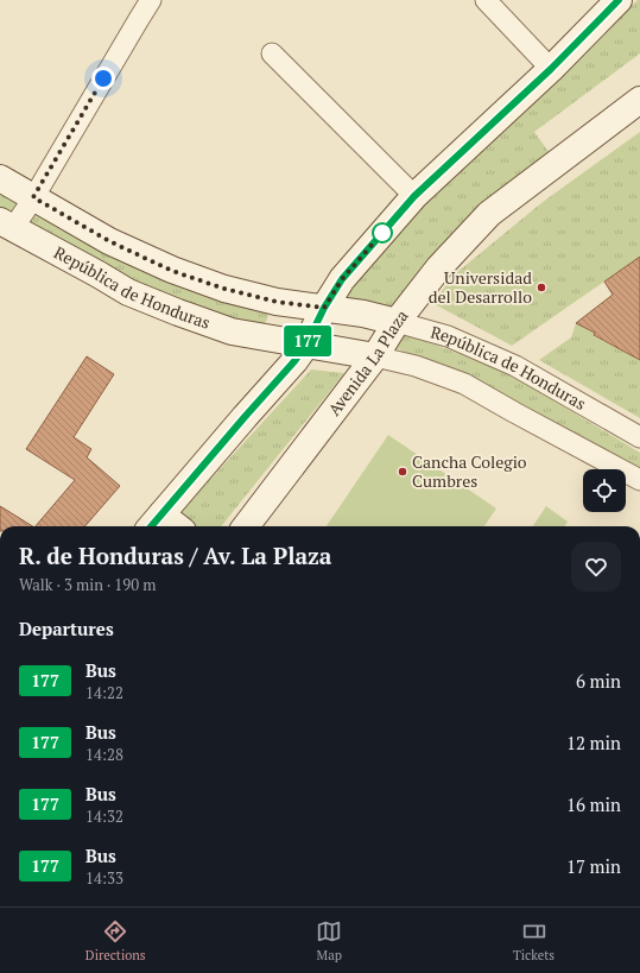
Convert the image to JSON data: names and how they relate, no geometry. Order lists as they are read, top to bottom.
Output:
{
  "streets": {
    "main road": ["República de Honduras", "Avenida La Plaza"]
  },
  "crossings": [
    ["República de Honduras", "Avenida La Plaza"]
  ],
  "places": ["Universidad del Desarrollo", "Cancha Colegio Cumbres"],
  "lines": ["bus line 177"],
  "page": {
    "on_map": "177",
    "heading": [
      ["R. de Honduras / Av. La Plaza", "Walk · 3 min · 190 m"],
      "Departures"
    ],
    "list": [
      {
        "mark": "177",
        "name": "Bus",
        "note": "14:22",
        "value": "6 min"
      },
      {
        "mark": "177",
        "name": "Bus",
        "note": "14:28",
        "value": "12 min"
      },
      {
        "mark": "177",
        "name": "Bus",
        "note": "14:32",
        "value": "16 min"
      },
      {
        "mark": "177",
        "name": "Bus",
        "note": "14:33",
        "value": "17 min"
      }
    ],
    "tabs": ["Directions", "Map", "Tickets"]
  }
}
